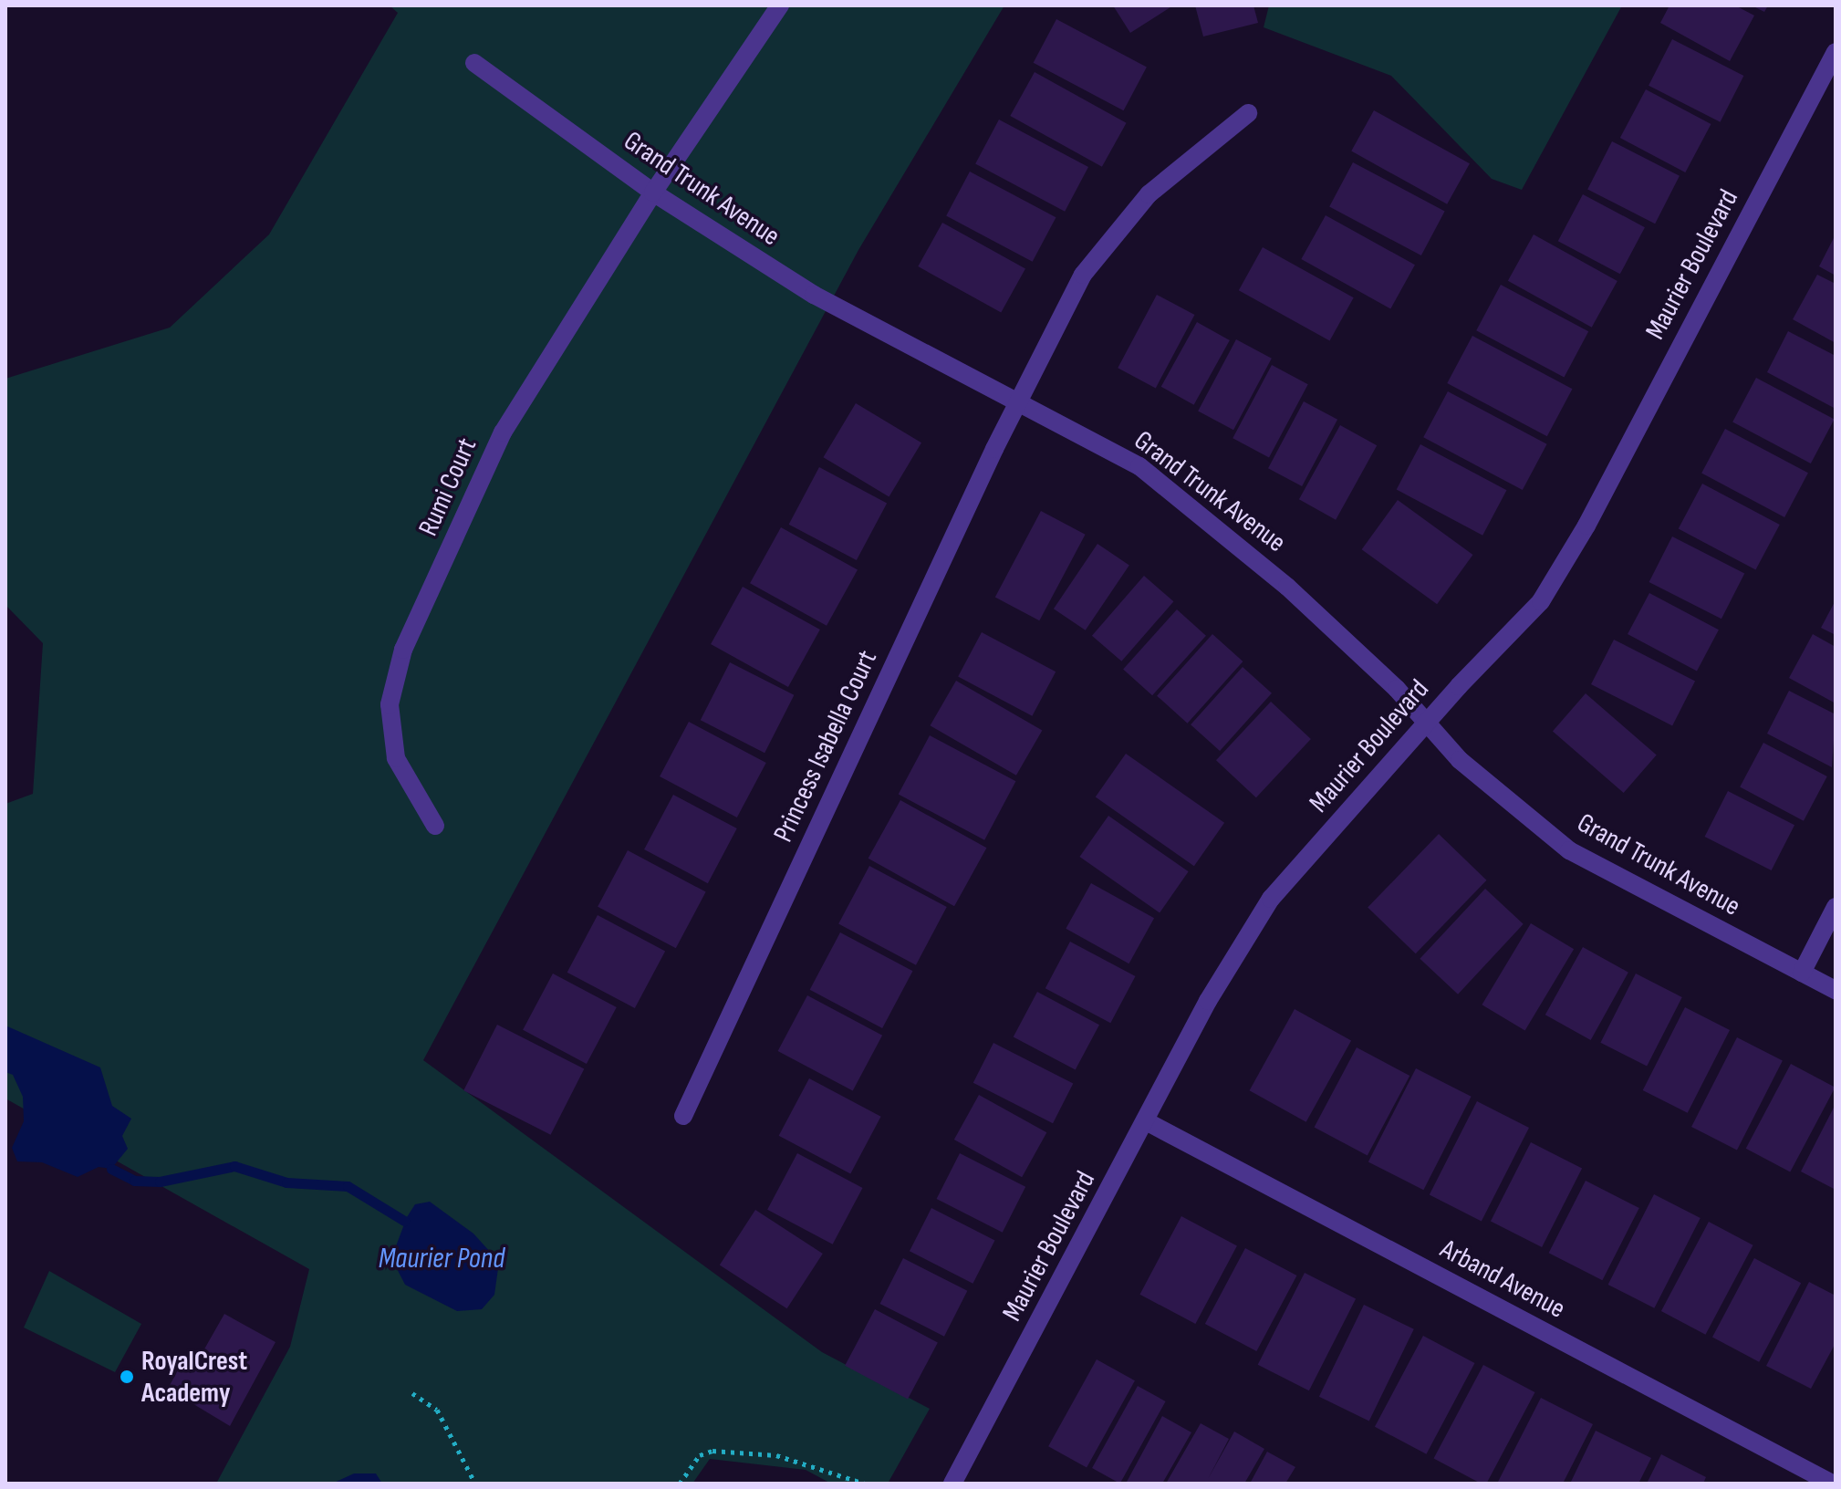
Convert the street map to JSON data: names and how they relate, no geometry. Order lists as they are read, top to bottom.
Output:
{
  "streets": {
    "street": [
      "Grand Trunk Avenue",
      "Maurier Boulevard",
      "Rumi Court",
      "Princess Isabella Court",
      "Arband Avenue"
    ]
  },
  "crossings": [
    ["Grand Trunk Avenue", "Maurier Boulevard"],
    ["Grand Trunk Avenue", "Rumi Court"],
    ["Grand Trunk Avenue", "Princess Isabella Court"],
    ["Maurier Boulevard", "Arband Avenue"]
  ],
  "water": ["Maurier Pond"],
  "places": ["RoyalCrest Academy"]
}
